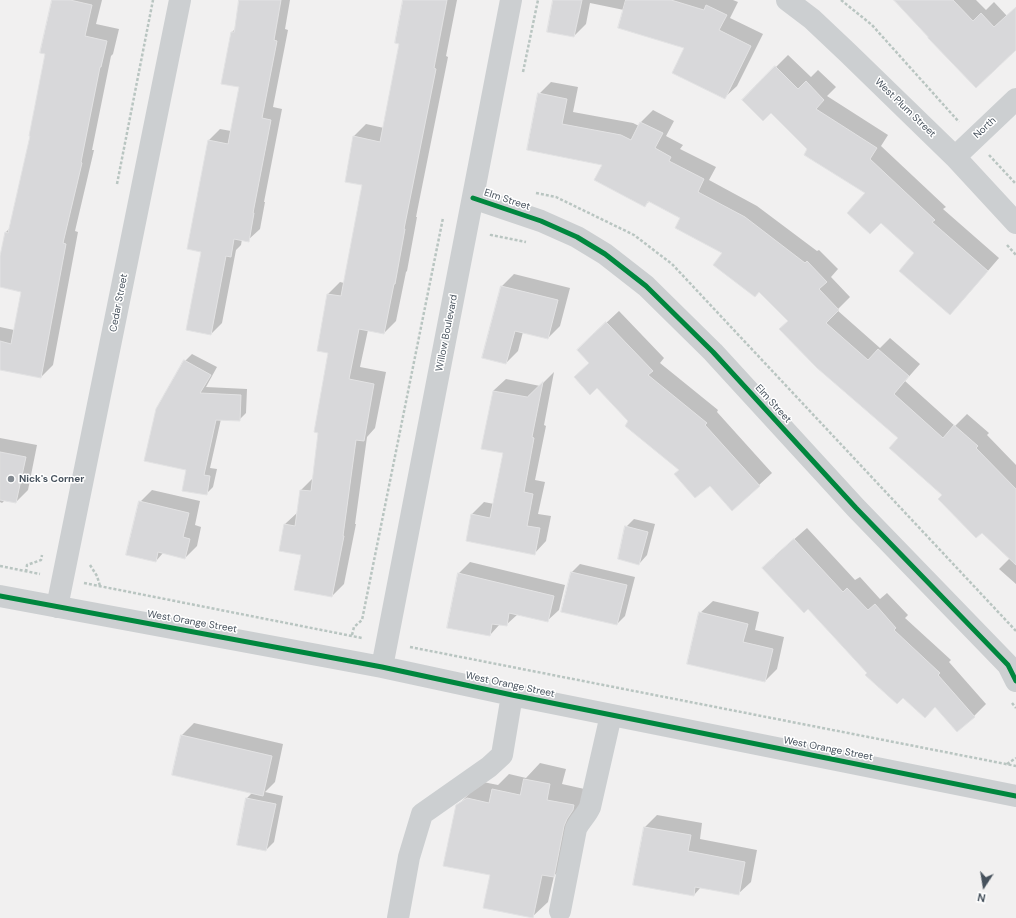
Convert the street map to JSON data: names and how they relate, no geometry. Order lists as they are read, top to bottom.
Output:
{
  "streets": {
    "street": [
      "West Plum Street",
      "North",
      "Elm Street",
      "Cedar Street",
      "Willow Boulevard",
      "West Orange Street"
    ]
  },
  "crossings": [
    ["West Plum Street", "North"],
    ["Elm Street", "Willow Boulevard"],
    ["Cedar Street", "West Orange Street"],
    ["Willow Boulevard", "West Orange Street"]
  ],
  "places": ["Nick's Corner"],
  "north": "bottom"
}
